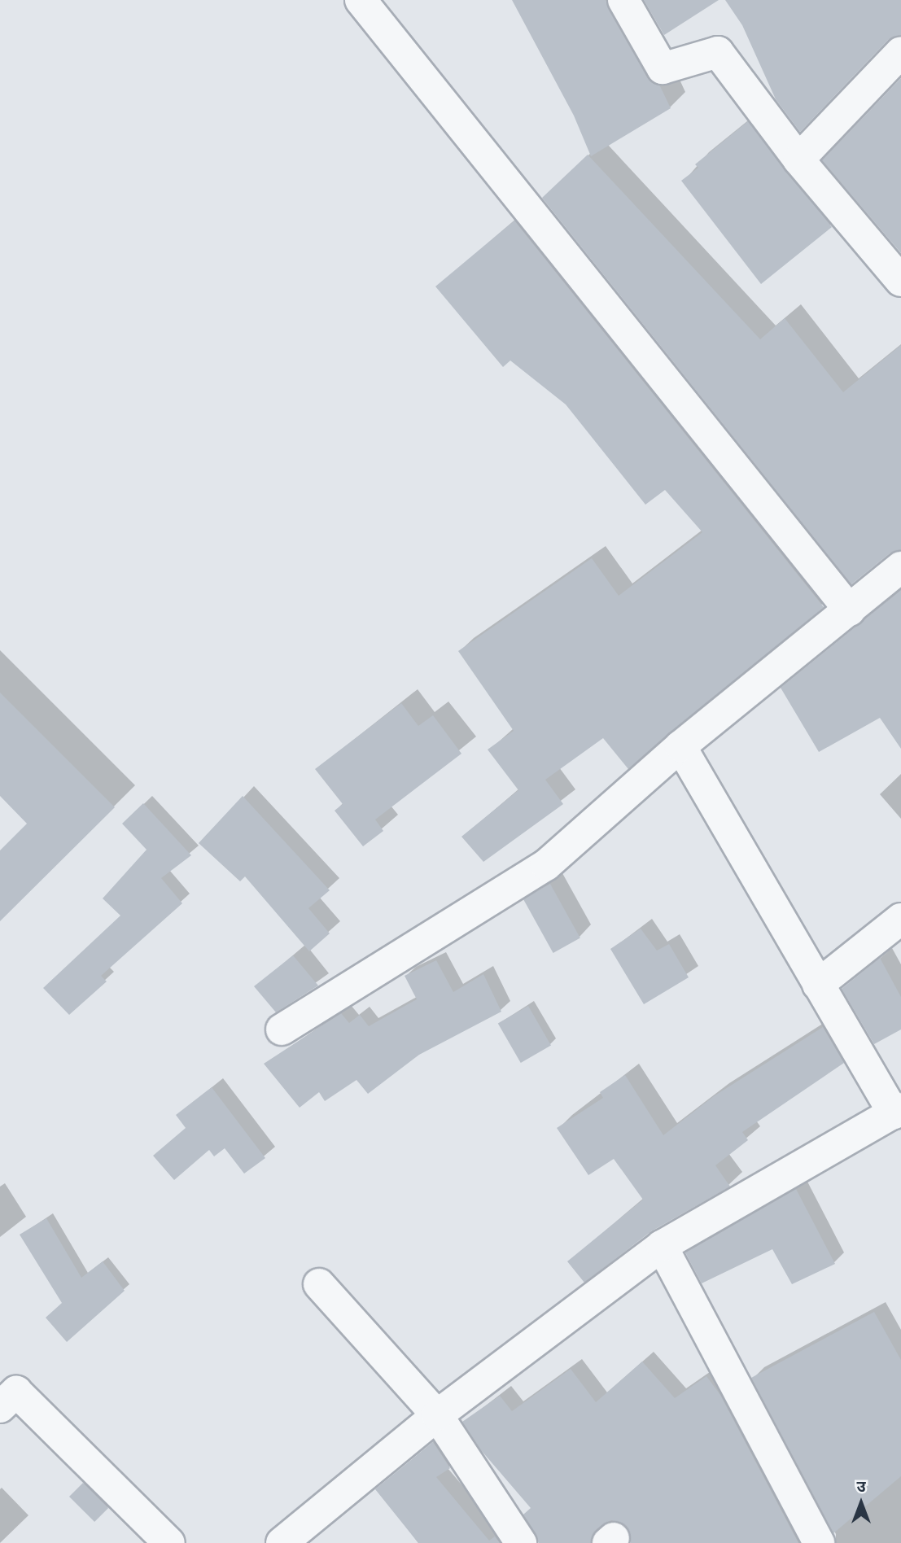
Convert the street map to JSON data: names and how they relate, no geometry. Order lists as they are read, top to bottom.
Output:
{
  "north": "top"
}
